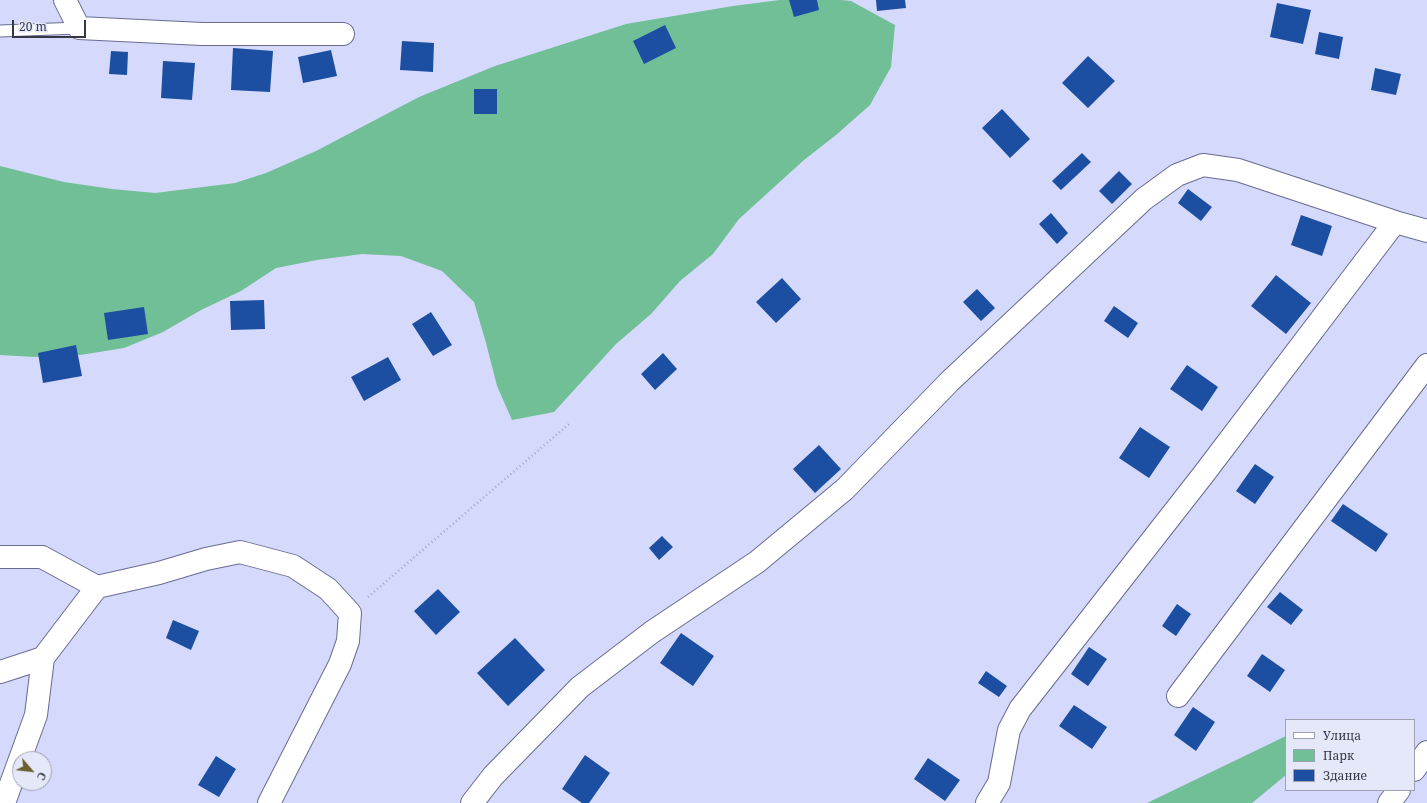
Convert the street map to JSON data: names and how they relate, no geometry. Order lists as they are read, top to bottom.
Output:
{
  "legend": ["Улица", "Парк", "Здание"],
  "scale_bar": "20 m",
  "north": "bottom right"
}
